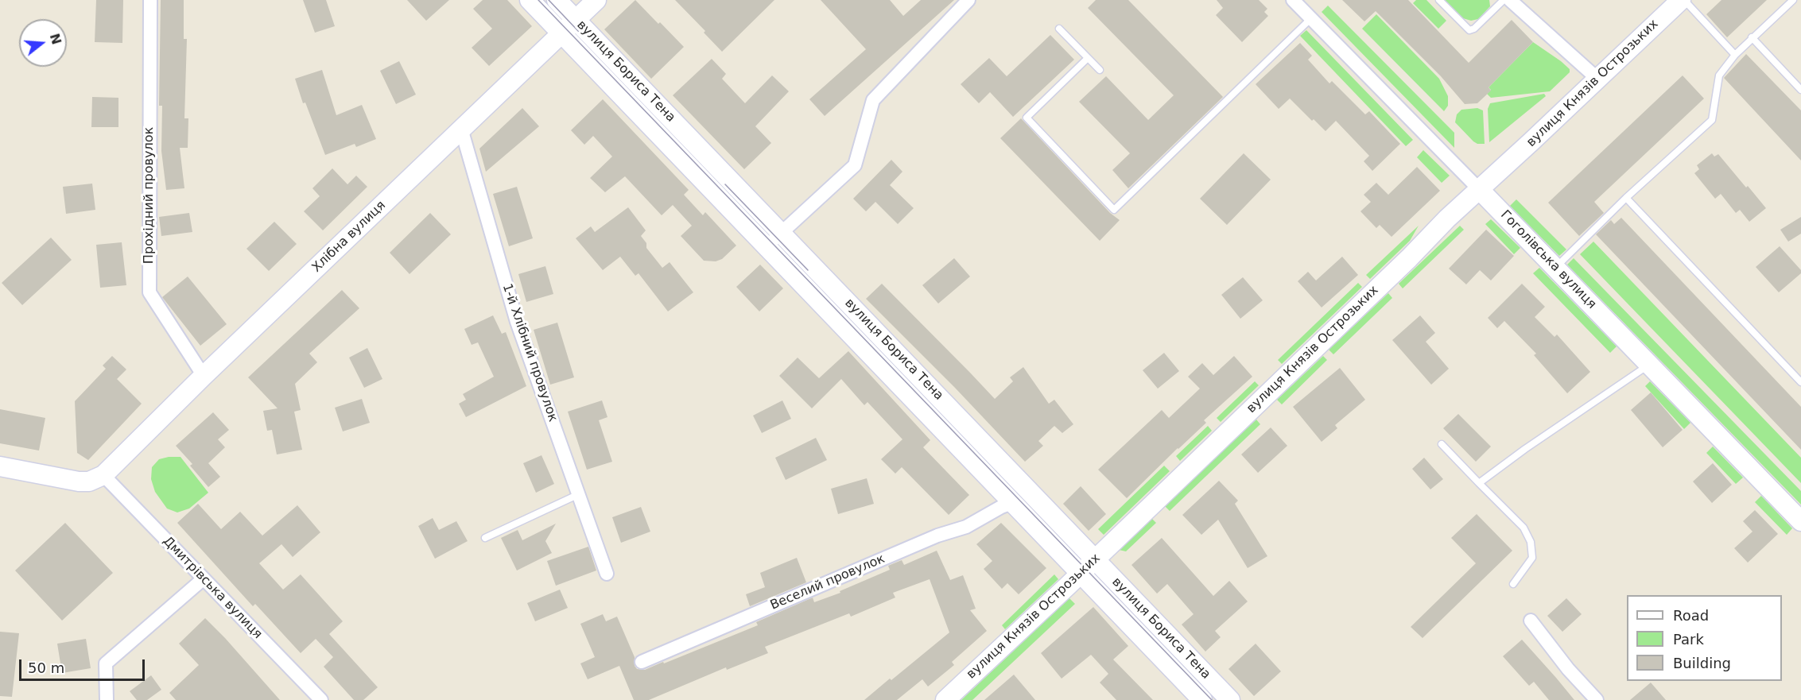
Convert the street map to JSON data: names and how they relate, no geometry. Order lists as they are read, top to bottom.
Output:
{
  "streets": {
    "street": [
      "вулиця Бориса Тена",
      "вулиця Князів Острозьких",
      "Прохідний провулок",
      "Хлібна вулиця",
      "Гоголівська вулиця",
      "1-й Хлібний провулок",
      "Веселий провулок",
      "Дмитрівська вулиця"
    ]
  },
  "crossings": [
    ["вулиця Бориса Тена", "вулиця Князів Острозьких"],
    ["вулиця Бориса Тена", "Хлібна вулиця"],
    ["вулиця Бориса Тена", "Веселий провулок"],
    ["вулиця Князів Острозьких", "Гоголівська вулиця"],
    ["Прохідний провулок", "Хлібна вулиця"],
    ["Хлібна вулиця", "1-й Хлібний провулок"],
    ["Хлібна вулиця", "Дмитрівська вулиця"]
  ],
  "legend": ["Road", "Park", "Building"],
  "scale_bar": "50 m",
  "north": "right"
}
